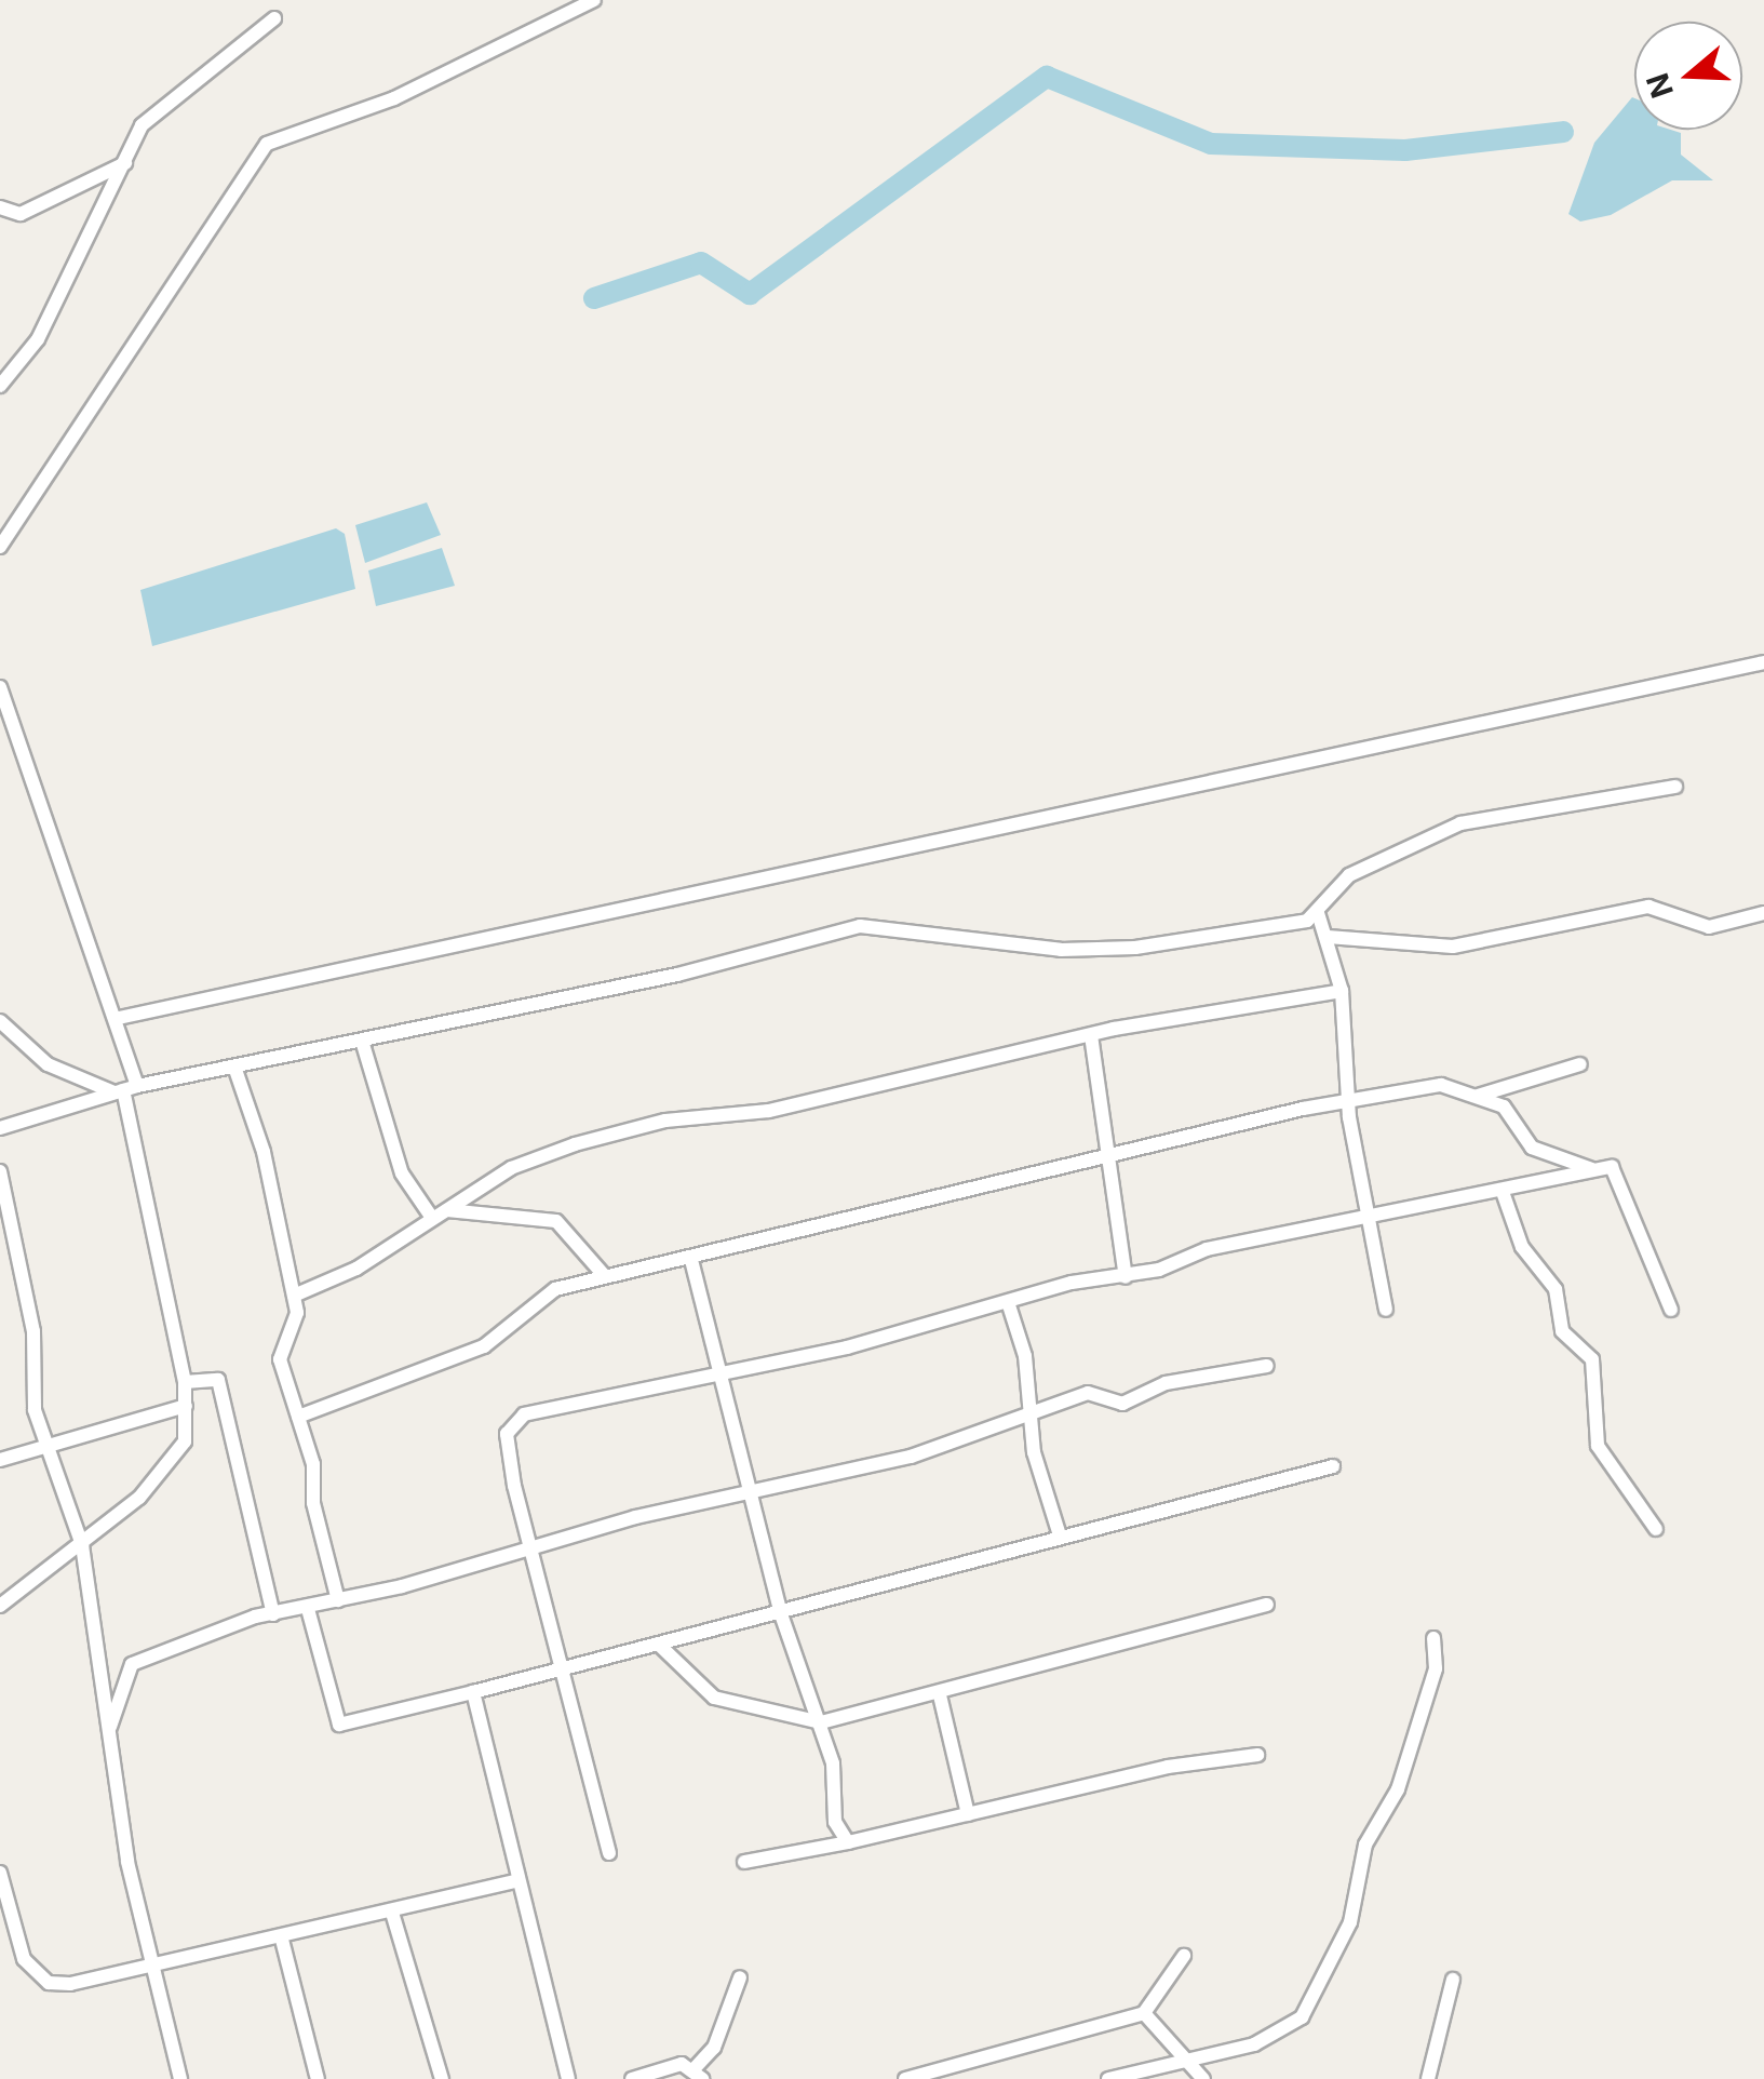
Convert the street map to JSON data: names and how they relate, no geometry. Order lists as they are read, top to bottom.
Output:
{
  "north": "left"
}
